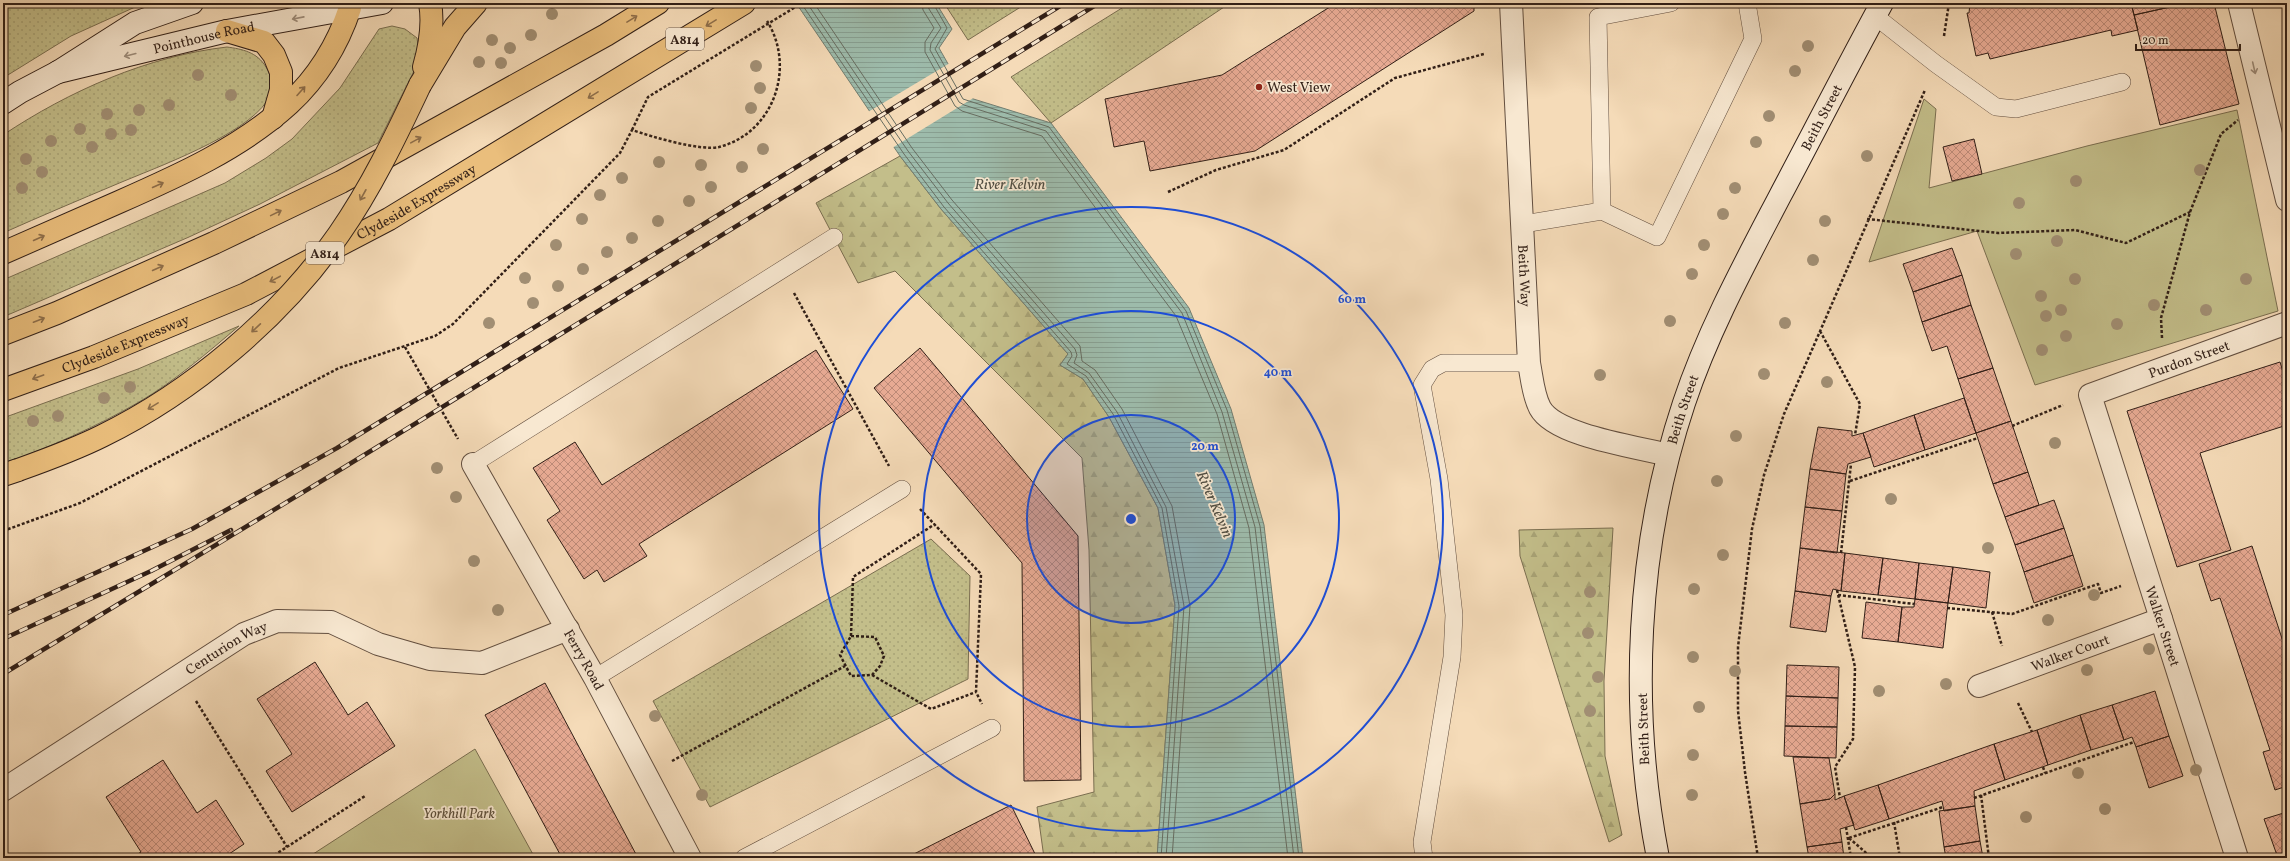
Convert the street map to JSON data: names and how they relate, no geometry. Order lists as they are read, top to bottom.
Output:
{
  "streets": {
    "main road": ["A814", "Clydeside Expressway"],
    "street": [
      "Pointhouse Road",
      "Beith Street",
      "Beith Way",
      "Purdon Street",
      "Walker Street",
      "Centurion Way",
      "Walker Court",
      "Ferry Road"
    ]
  },
  "crossings": [
    ["Beith Street", "Beith Way"],
    ["Purdon Street", "Walker Street"],
    ["Walker Street", "Walker Court"],
    ["Centurion Way", "Ferry Road"]
  ],
  "water": ["River Kelvin"],
  "parks": ["Yorkhill Park"],
  "places": ["West View"],
  "scale_bar": "20 m",
  "rings": ["60 m", "40 m", "20 m"]
}
